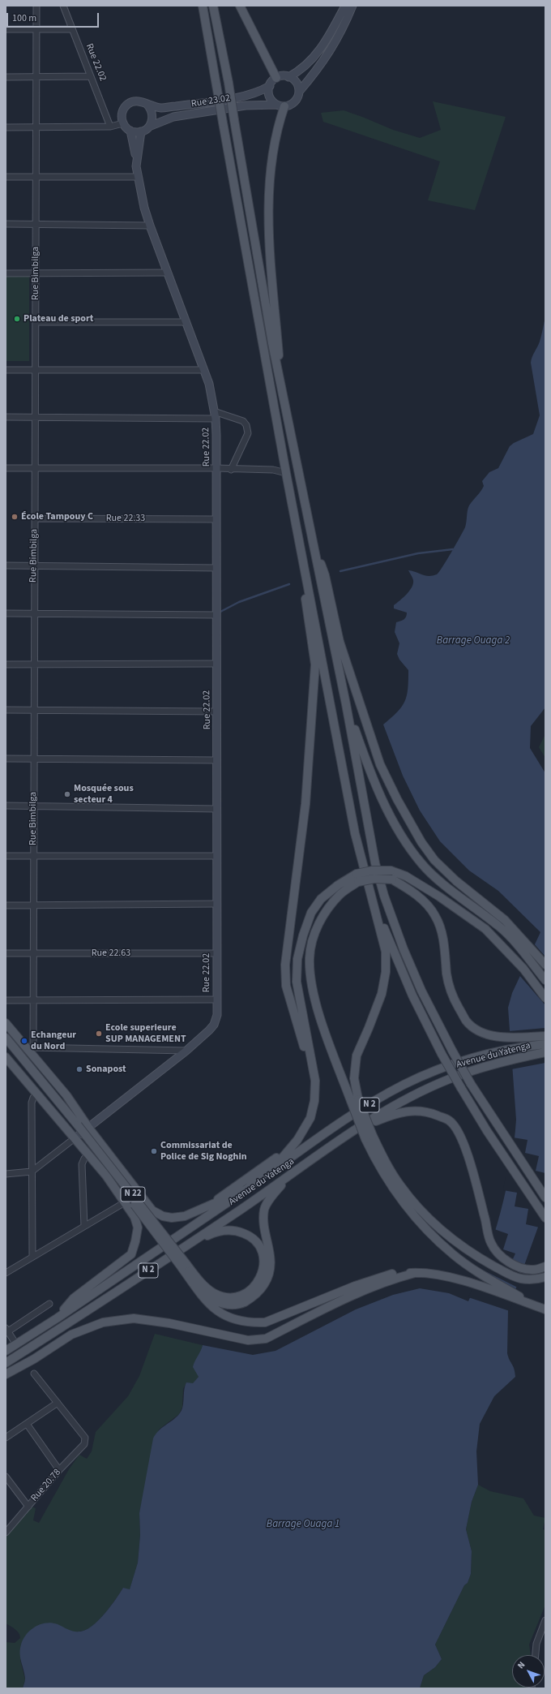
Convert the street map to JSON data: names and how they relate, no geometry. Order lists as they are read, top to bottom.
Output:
{
  "streets": {
    "main road": ["Avenue du Yatenga", "N 2", "N 22"],
    "street": [
      "Rue 22.02",
      "Rue 23.02",
      "Rue Bimbilga",
      "Rue 22.33",
      "Rue 22.63",
      "Rue 20.78"
    ]
  },
  "crossings": [
    ["Rue 22.02", "Rue 22.33"],
    ["Rue 22.02", "Rue 22.63"],
    ["Rue Bimbilga", "Rue 22.33"],
    ["Rue Bimbilga", "Rue 22.63"]
  ],
  "water": ["Barrage Ouaga 2", "Barrage Ouaga 1"],
  "places": [
    "Plateau de sport",
    "École Tampouy C",
    "Mosquée sous secteur 4",
    "Ecole superieure SUP MANAGEMENT",
    "Echangeur du Nord",
    "Sonapost",
    "Commissariat de Police de Sig Noghin"
  ],
  "scale_bar": "100 m",
  "north": "top left"
}
